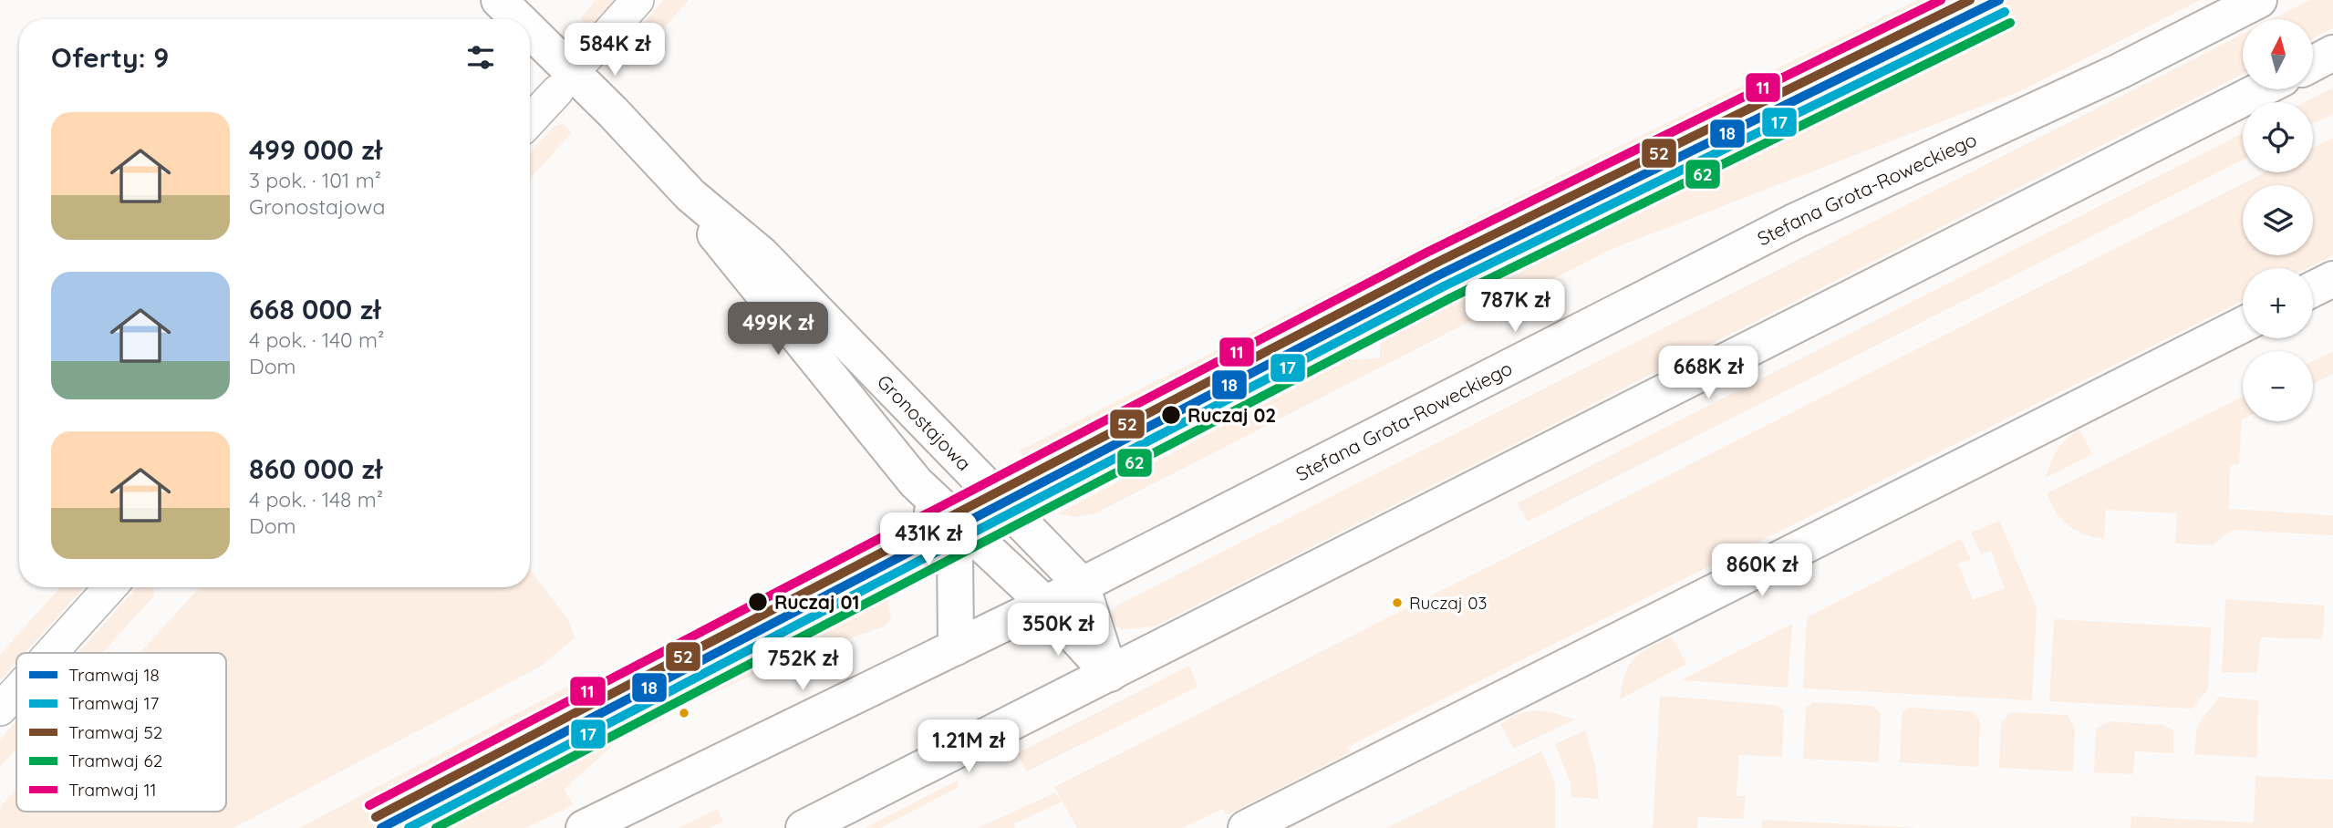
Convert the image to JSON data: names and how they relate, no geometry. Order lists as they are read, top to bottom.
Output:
{
  "streets": {
    "main road": ["Stefana Grota-Roweckiego", "Gronostajowa"]
  },
  "crossings": [
    ["Stefana Grota-Roweckiego", "Gronostajowa"]
  ],
  "places": ["Ruczaj 02", "Ruczaj 01", "Ruczaj 03"],
  "lines": [
    "tram line 18",
    "tram line 52",
    "tram line 11",
    "tram line 17",
    "tram line 62"
  ],
  "legend": [
    "Tramwaj 18",
    "Tramwaj 17",
    "Tramwaj 52",
    "Tramwaj 62",
    "Tramwaj 11"
  ],
  "north": "top",
  "page": {
    "map_buttons": ["+", "−"],
    "heading": "Oferty: 9",
    "price": [
      "584K zł",
      "787K zł",
      "499K zł",
      "668K zł",
      "431K zł",
      "860K zł",
      "350K zł",
      "752K zł",
      "1.21M zł"
    ],
    "list": [
      {
        "name": "499 000 zł",
        "note": "3 pok. · 101 m² · Gronostajowa"
      },
      {
        "name": "668 000 zł",
        "note": "4 pok. · 140 m² · Dom"
      },
      {
        "name": "860 000 zł",
        "note": "4 pok. · 148 m² · Dom"
      }
    ]
  }
}
